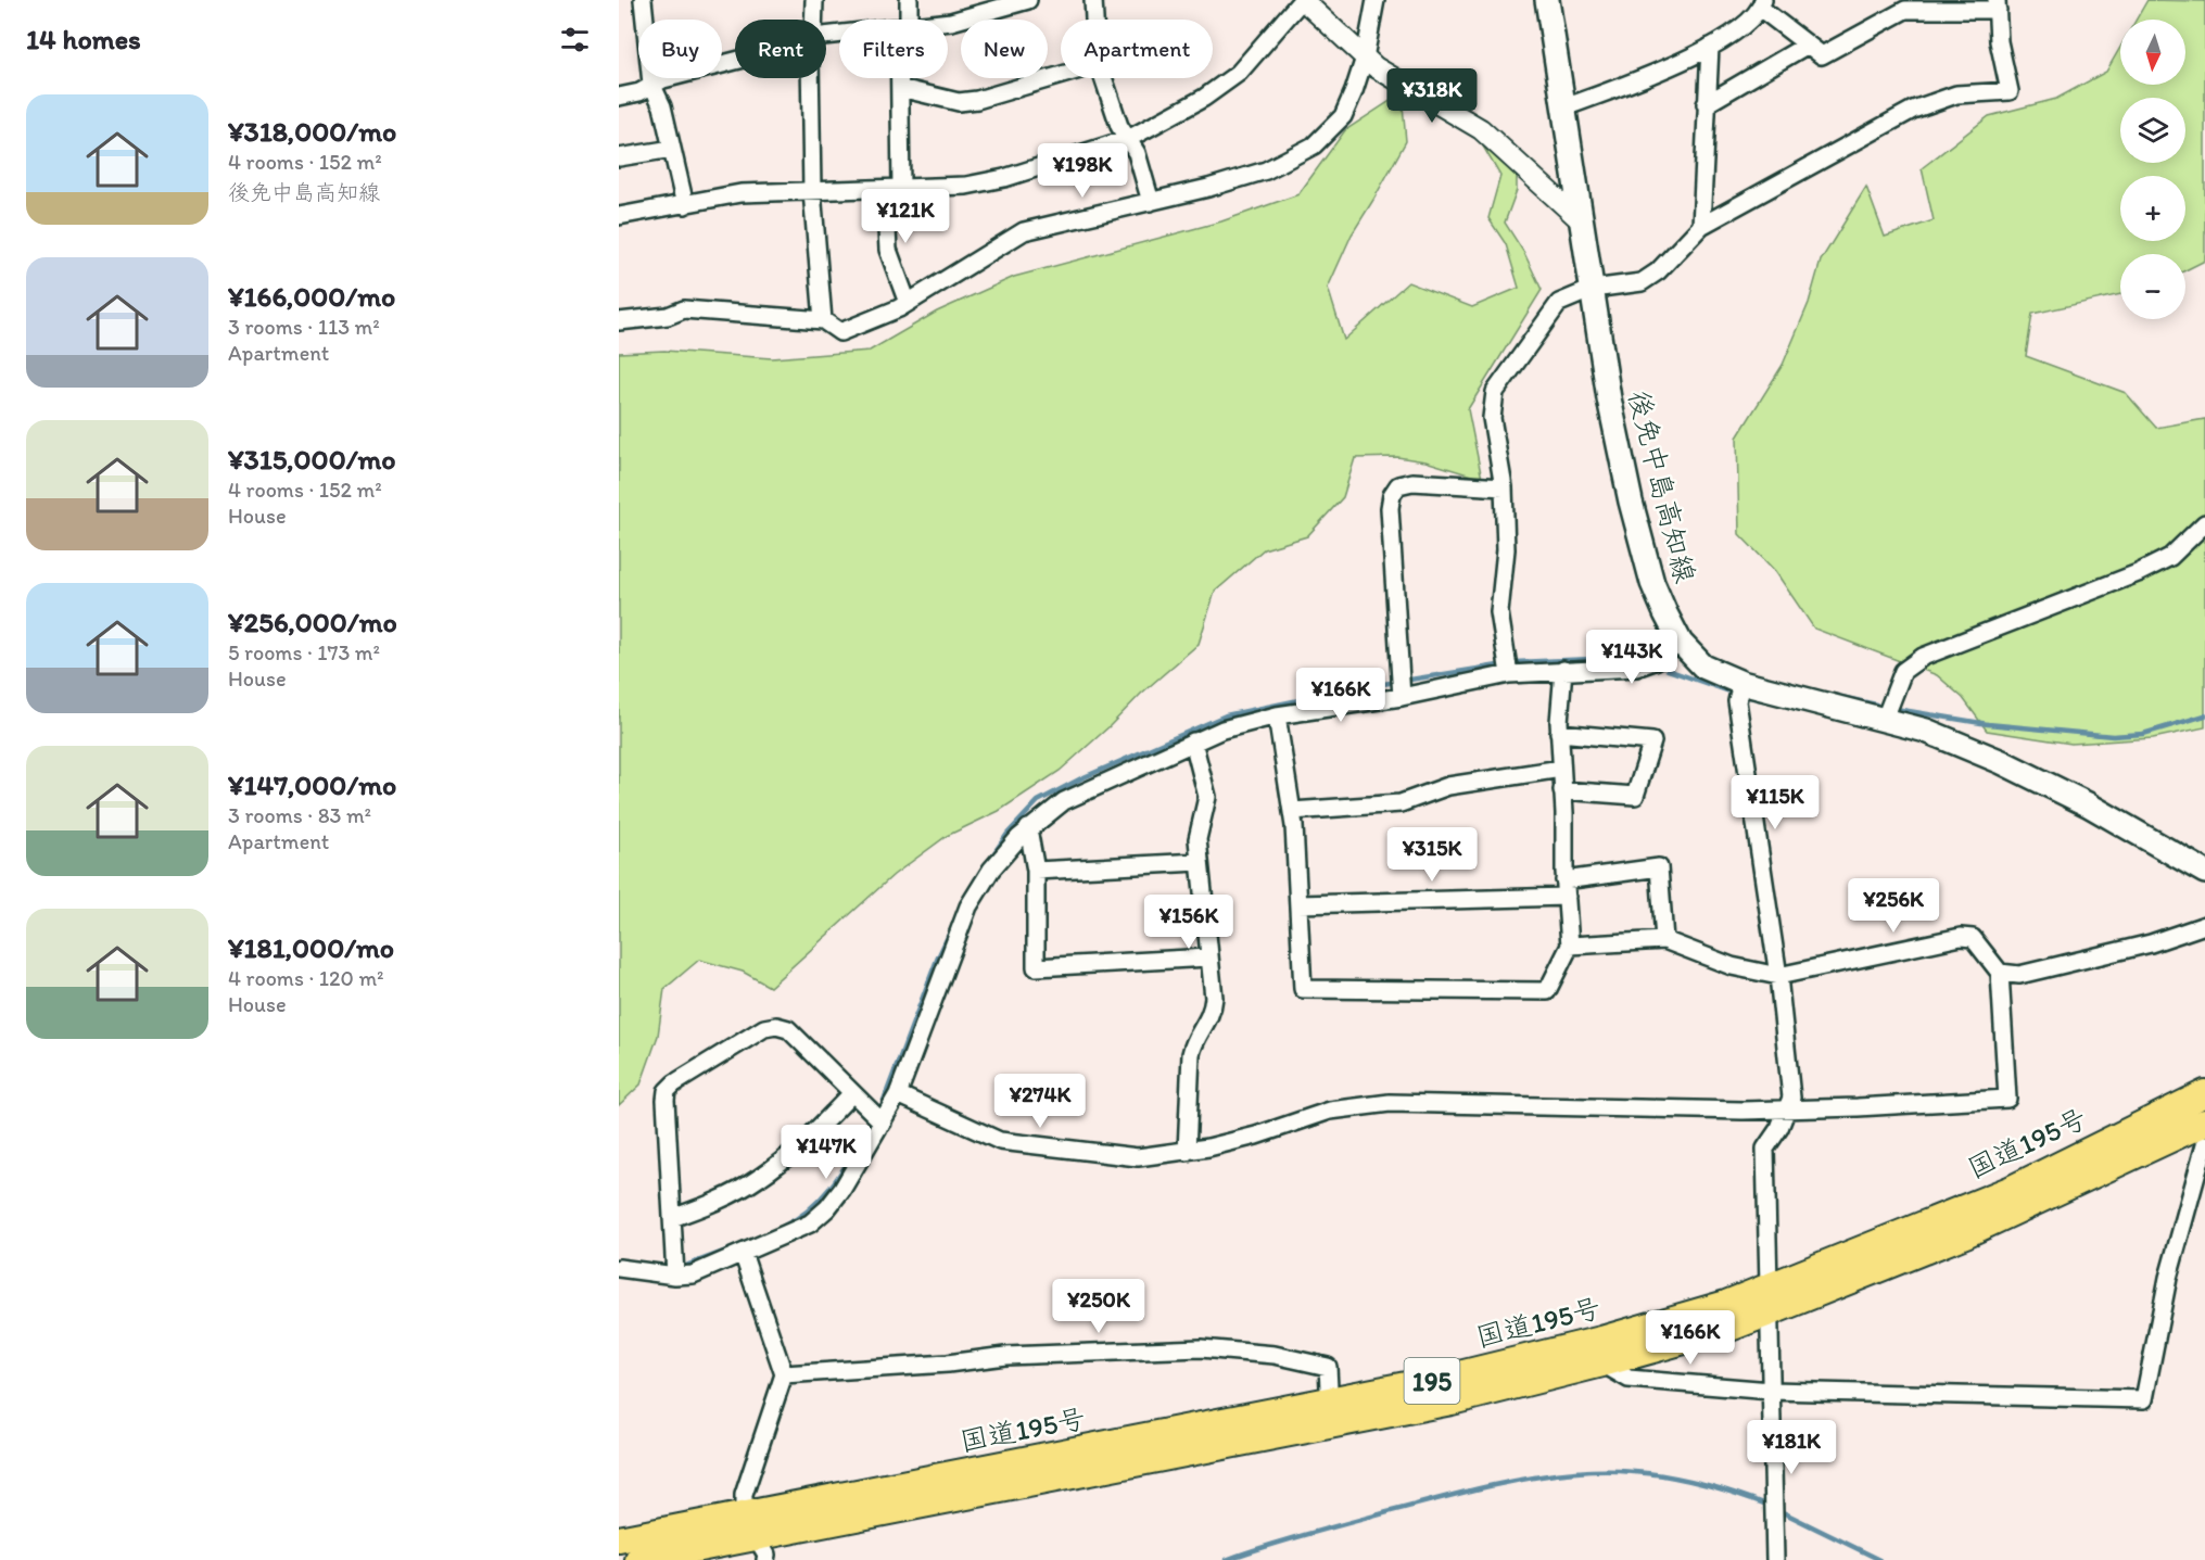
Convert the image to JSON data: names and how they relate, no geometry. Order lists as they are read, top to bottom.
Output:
{
  "streets": {
    "highway": ["国道195号", "195"],
    "main road": ["後免中島高知線"]
  },
  "north": "bottom",
  "page": {
    "heading": "14 homes",
    "map_buttons": ["+", "−"],
    "chip": [
      "Buy",
      "Rent",
      "Filters",
      "New",
      "Apartment"
    ],
    "price": [
      "¥318K",
      "¥198K",
      "¥121K",
      "¥143K",
      "¥166K",
      "¥115K",
      "¥315K",
      "¥256K",
      "¥156K",
      "¥274K",
      "¥147K",
      "¥250K",
      "¥166K",
      "¥181K"
    ],
    "list": [
      {
        "name": "¥318,000/mo",
        "note": "4 rooms · 152 m² · 後免中島高知線"
      },
      {
        "name": "¥166,000/mo",
        "note": "3 rooms · 113 m² · Apartment"
      },
      {
        "name": "¥315,000/mo",
        "note": "4 rooms · 152 m² · House"
      },
      {
        "name": "¥256,000/mo",
        "note": "5 rooms · 173 m² · House"
      },
      {
        "name": "¥147,000/mo",
        "note": "3 rooms · 83 m² · Apartment"
      },
      {
        "name": "¥181,000/mo",
        "note": "4 rooms · 120 m² · House"
      }
    ]
  }
}
